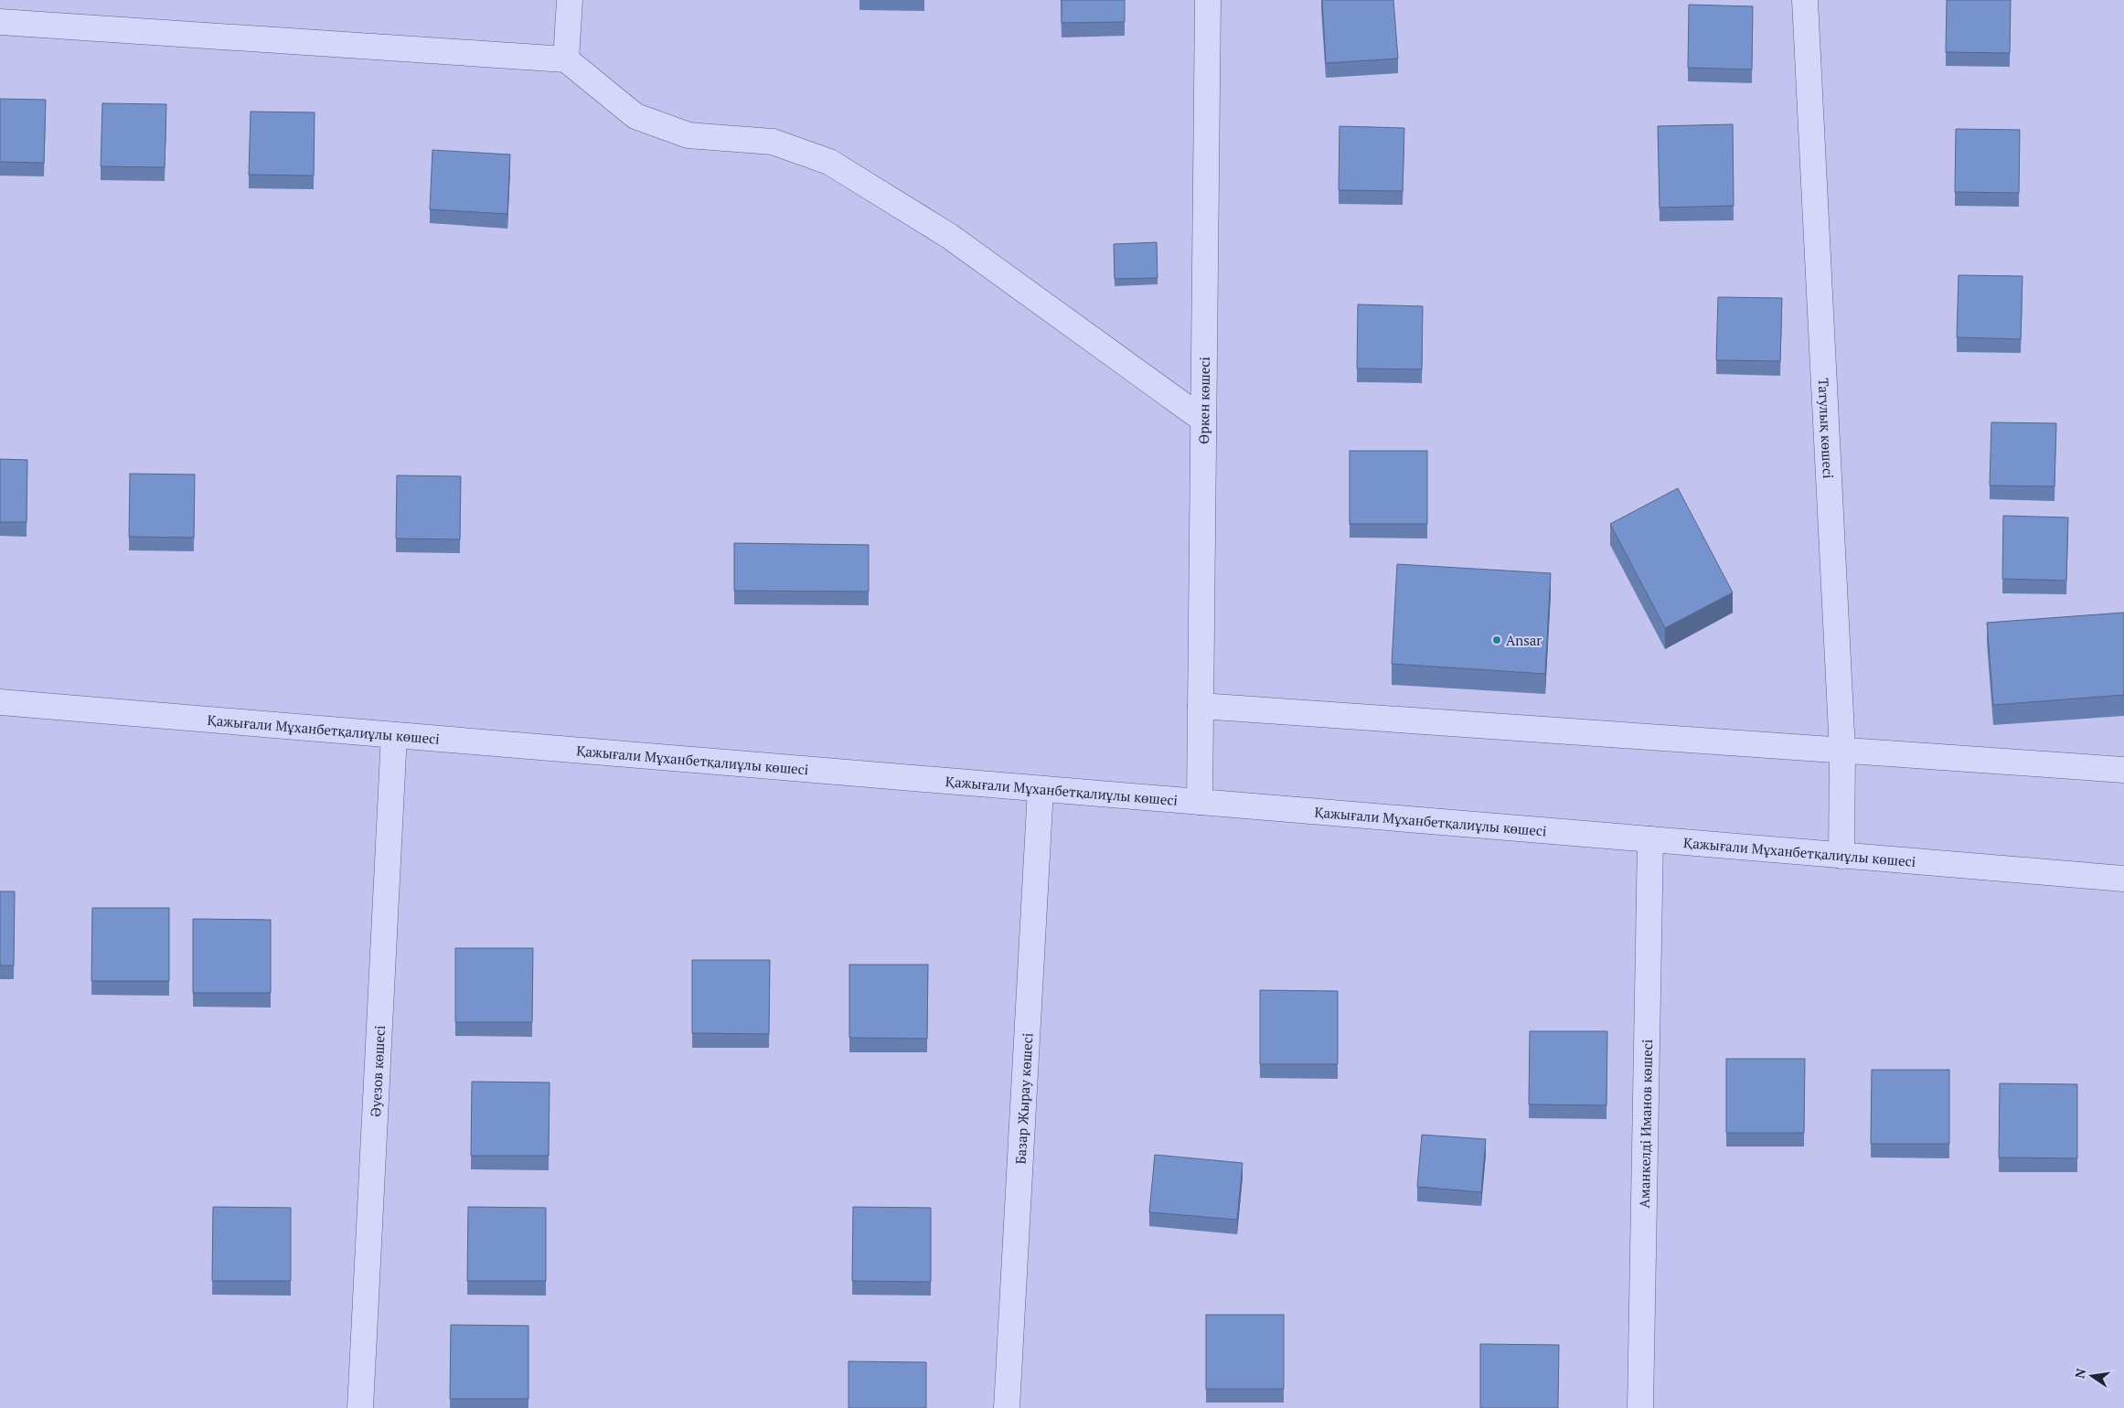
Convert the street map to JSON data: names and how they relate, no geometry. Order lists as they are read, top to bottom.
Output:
{
  "streets": {
    "street": [
      "Өркен көшесі",
      "Татулық көшесі",
      "Қажығали Мұханбетқалиұлы көшесі",
      "Әуезов көшесі",
      "Базар Жырау көшесі",
      "Аманкелді Иманов көшесі"
    ]
  },
  "crossings": [
    ["Өркен көшесі", "Қажығали Мұханбетқалиұлы көшесі"],
    ["Татулық көшесі", "Қажығали Мұханбетқалиұлы көшесі"],
    ["Қажығали Мұханбетқалиұлы көшесі", "Әуезов көшесі"],
    ["Қажығали Мұханбетқалиұлы көшесі", "Базар Жырау көшесі"],
    ["Қажығали Мұханбетқалиұлы көшесі", "Аманкелді Иманов көшесі"]
  ],
  "places": ["Ansar"],
  "north": "left"
}
